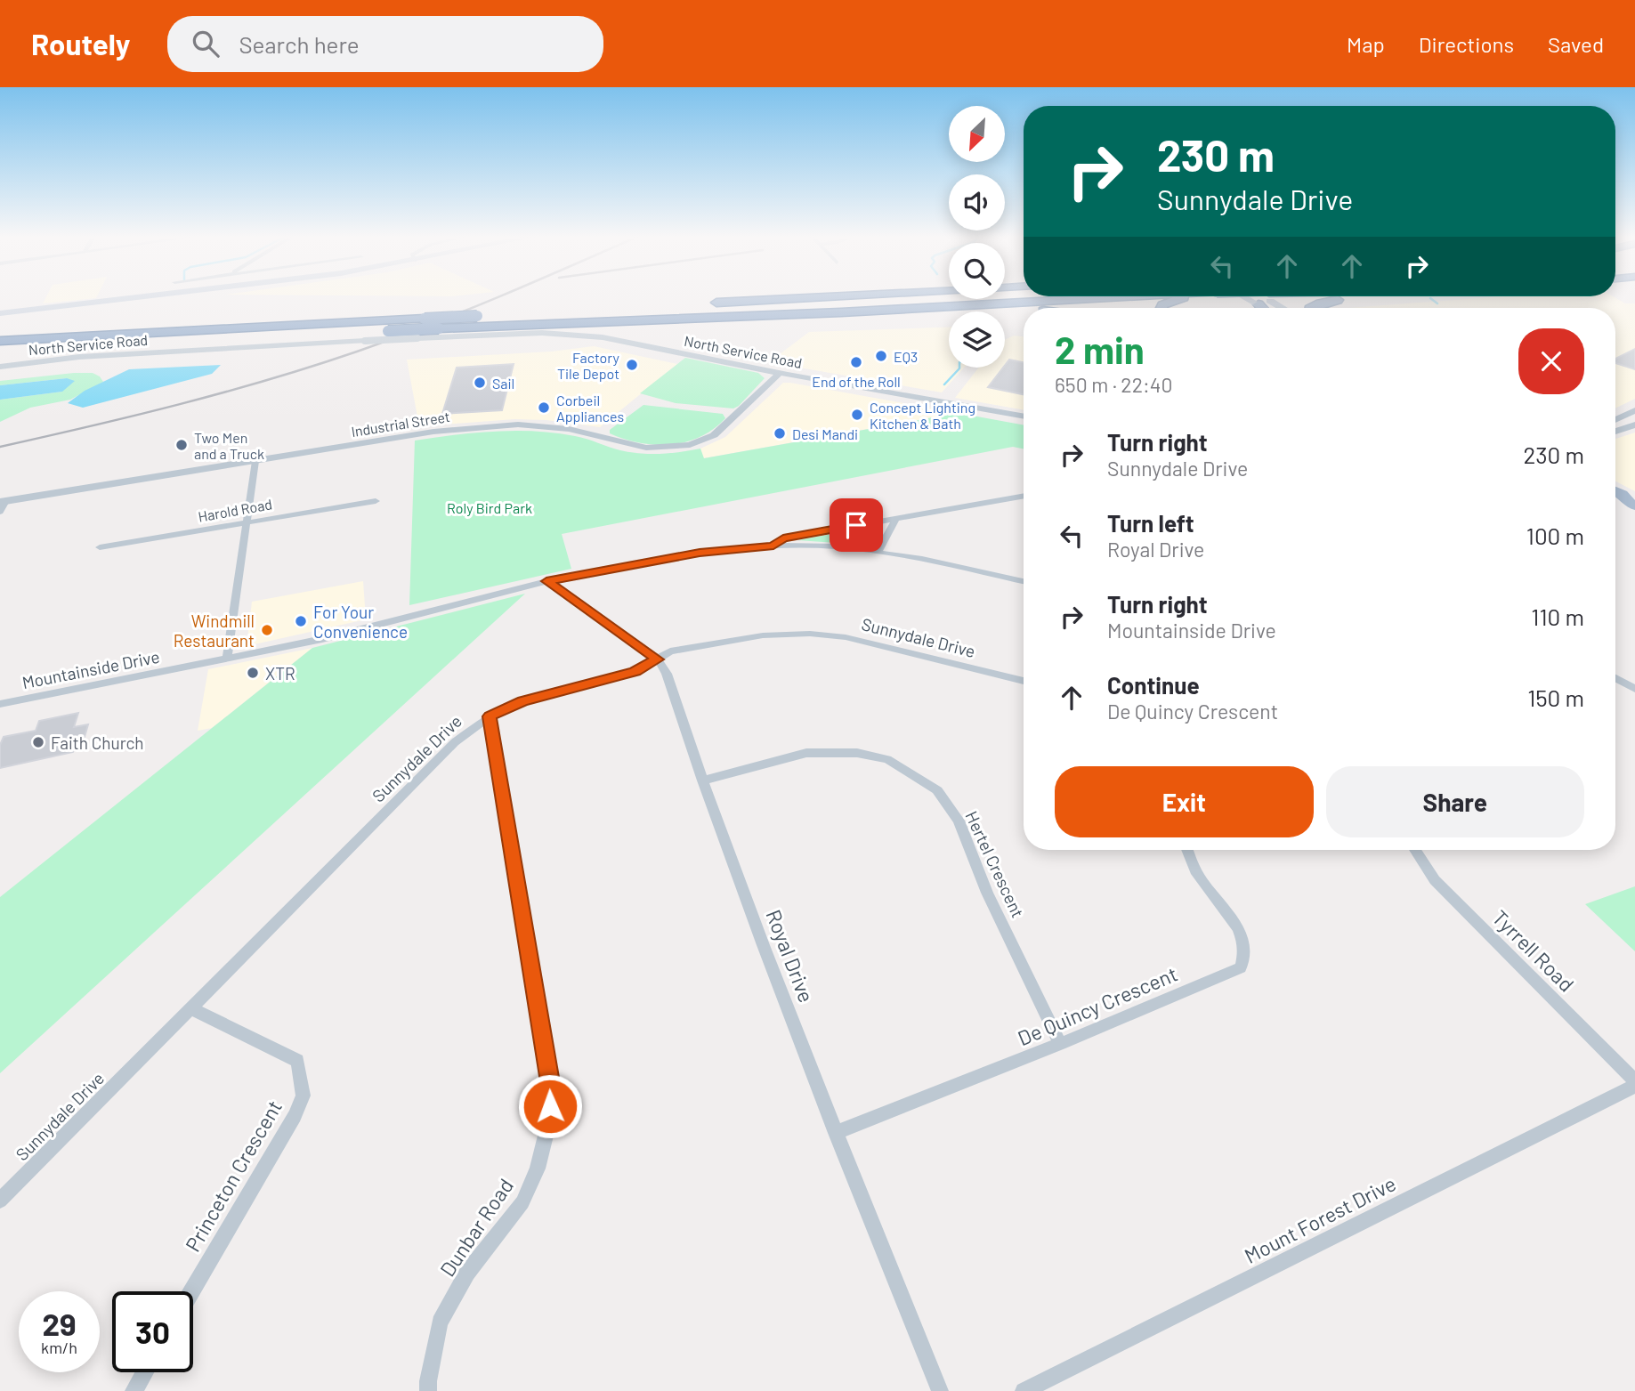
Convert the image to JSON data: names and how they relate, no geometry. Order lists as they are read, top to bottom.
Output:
{
  "streets": {
    "street": [
      "North Service Road",
      "Industrial Street",
      "Harold Road",
      "Sunnydale Drive",
      "Mountainside Drive",
      "Hertel Crescent",
      "Tyrrell Road",
      "Royal Drive",
      "De Quincy Crescent",
      "Princeton Crescent",
      "Mount Forest Drive",
      "Dunbar Road"
    ]
  },
  "crossings": [
    ["North Service Road", "Industrial Street"],
    ["Sunnydale Drive", "Royal Drive"],
    ["Sunnydale Drive", "Princeton Crescent"],
    ["Sunnydale Drive", "Dunbar Road"],
    ["Mountainside Drive", "Royal Drive"],
    ["Hertel Crescent", "Royal Drive"],
    ["Hertel Crescent", "De Quincy Crescent"],
    ["Tyrrell Road", "Mount Forest Drive"],
    ["Royal Drive", "De Quincy Crescent"]
  ],
  "parks": ["Roly Bird Park"],
  "places": [
    "EQ3",
    "End of the Roll",
    "Factory Tile Depot",
    "Sail",
    "Corbeil Appliances",
    "Concept Lighting Kitchen & Bath",
    "Desi Mandi",
    "Two Men and a Truck",
    "For Your Convenience",
    "Windmill Restaurant",
    "XTR",
    "Faith Church"
  ],
  "north": "bottom left",
  "page": {
    "header": "Routely",
    "search": "Search here",
    "nav": ["Map", "Directions", "Saved"],
    "turn": ["230 m", "Sunnydale Drive"],
    "heading": ["2 min", "650 m · 22:40"],
    "list": [
      {
        "name": "Turn right",
        "note": "Sunnydale Drive",
        "value": "230 m"
      },
      {
        "name": "Turn left",
        "note": "Royal Drive",
        "value": "100 m"
      },
      {
        "name": "Turn right",
        "note": "Mountainside Drive",
        "value": "110 m"
      },
      {
        "name": "Continue",
        "note": "De Quincy Crescent",
        "value": "150 m"
      }
    ],
    "buttons": ["Exit", "Share"],
    "speed": "29 km/h",
    "limit": "30"
  }
}
